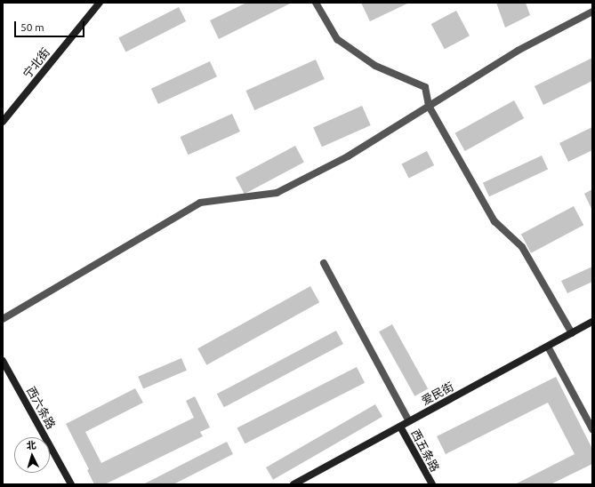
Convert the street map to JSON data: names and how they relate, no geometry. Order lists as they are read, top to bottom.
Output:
{
  "streets": {
    "street": [
      "宁北街",
      "爱民街",
      "西六条路",
      "西五条路"
    ]
  },
  "crossings": [
    ["爱民街", "西五条路"]
  ],
  "scale_bar": "50 m",
  "north": "top"
}
